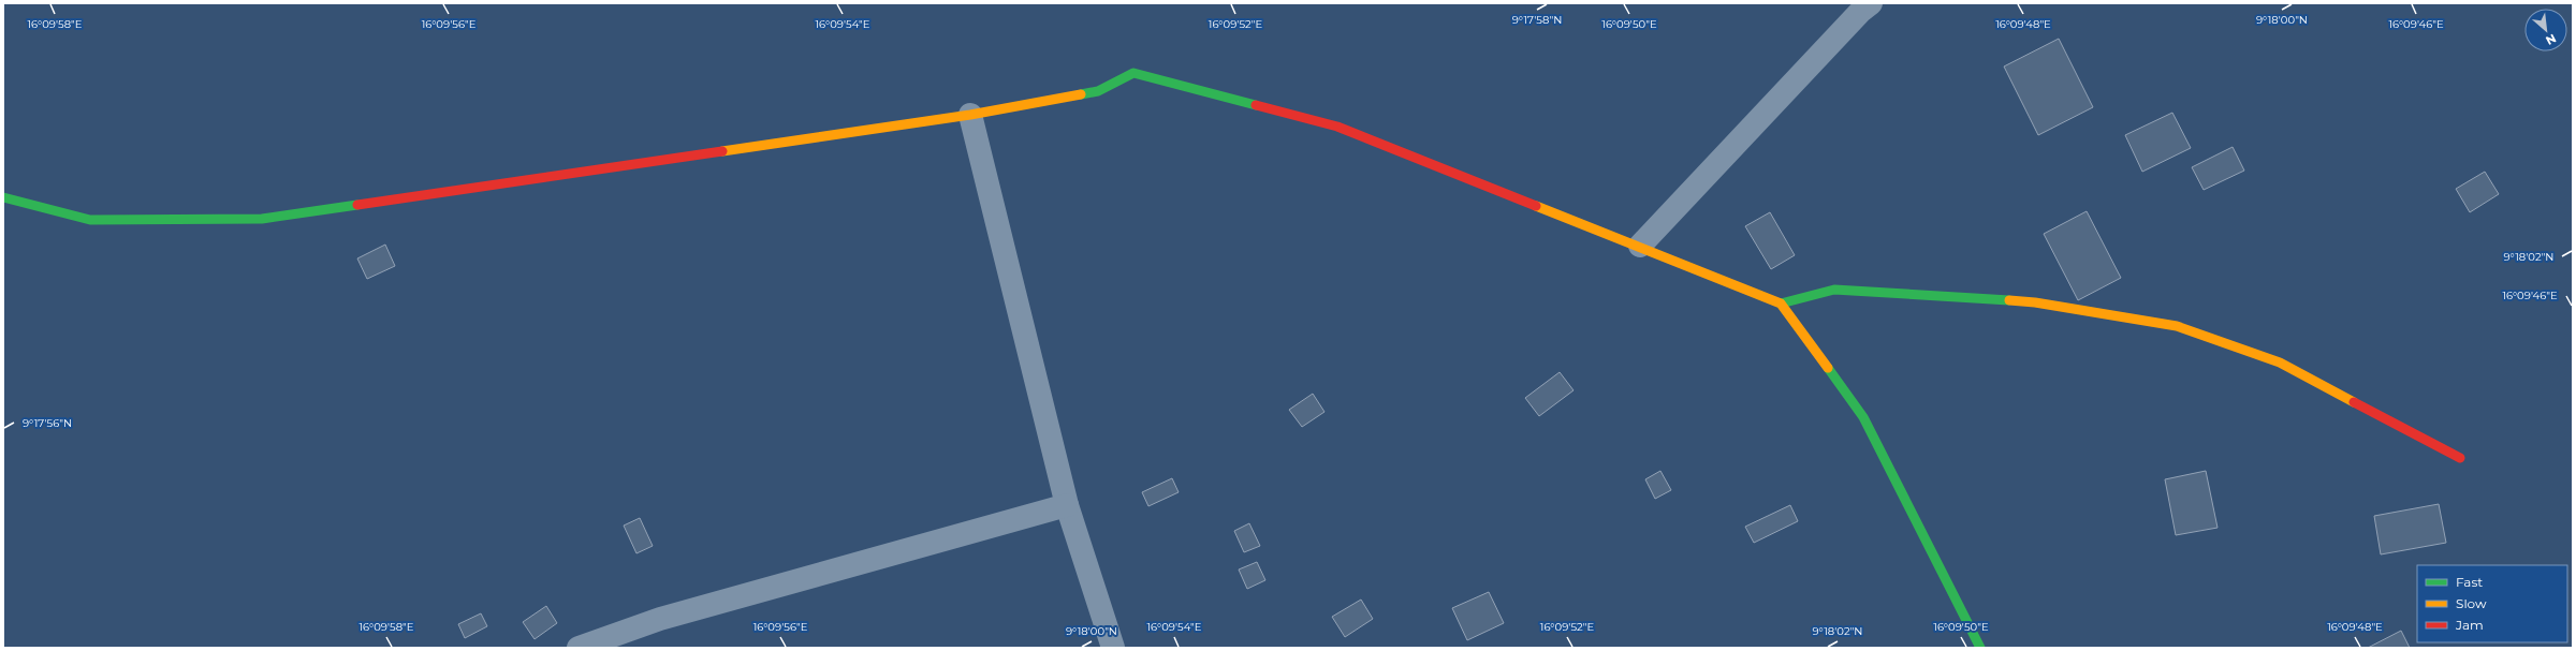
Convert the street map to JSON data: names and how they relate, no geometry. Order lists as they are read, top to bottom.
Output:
{
  "legend": ["Fast", "Slow", "Jam"],
  "north": "bottom right",
  "coordinates": [
    "9°17'58\"N",
    "9°18'00\"N",
    "16°09'58\"E",
    "16°09'56\"E",
    "16°09'54\"E",
    "16°09'52\"E",
    "16°09'50\"E",
    "16°09'48\"E",
    "16°09'46\"E",
    "9°18'02\"N",
    "9°17'56\"N"
  ]
}
